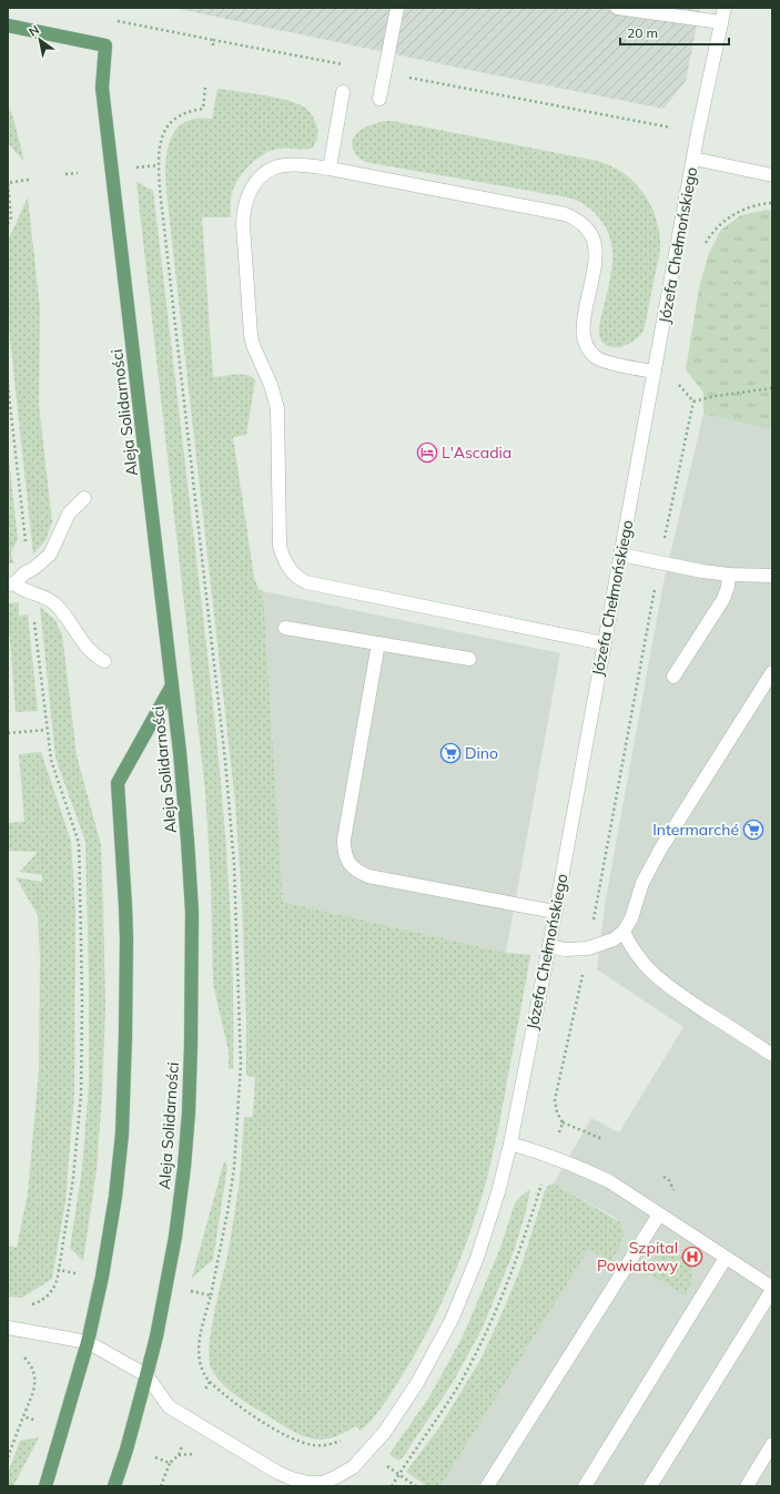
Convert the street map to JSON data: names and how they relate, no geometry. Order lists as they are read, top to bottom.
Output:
{
  "streets": {
    "main road": ["Aleja Solidarności"],
    "street": ["Józefa Chełmońskiego"]
  },
  "crossings": [
    ["Józefa Chełmońskiego", "Aleja Solidarności"]
  ],
  "places": {
    "hotel": ["L'Ascadia"],
    "supermarket": ["Dino", "Intermarché"],
    "hospital": ["Szpital Powiatowy"]
  },
  "scale_bar": "20 m",
  "north": "top left"
}
